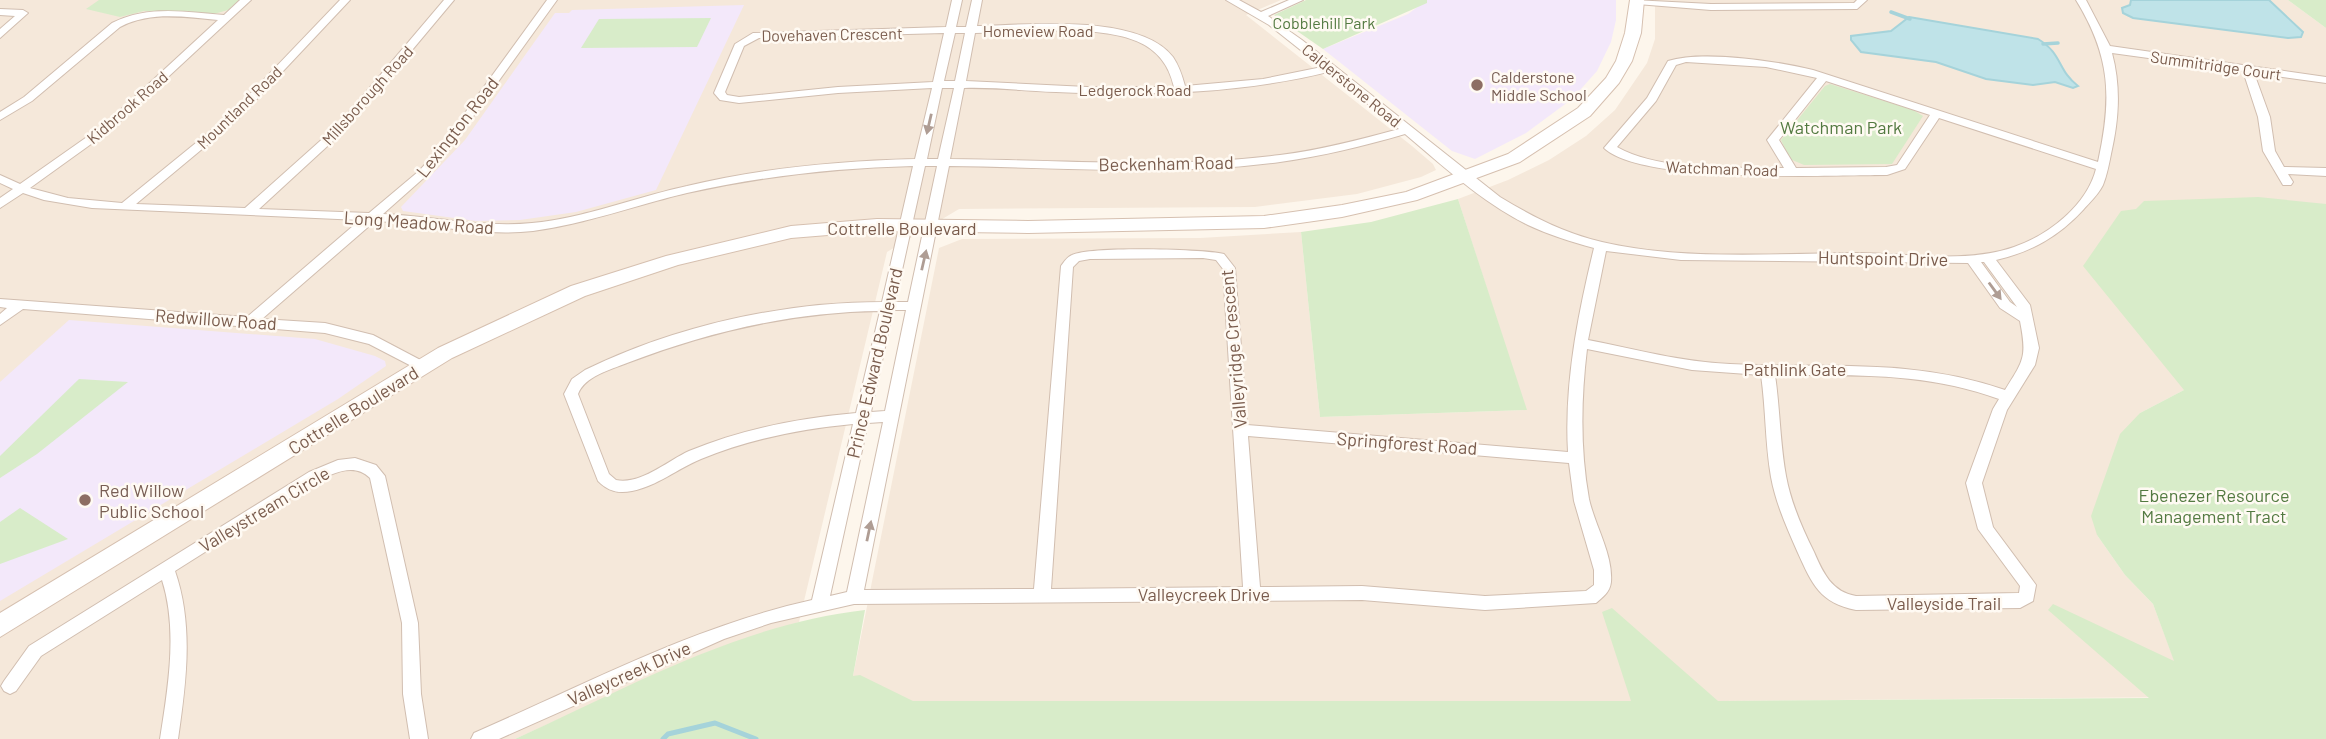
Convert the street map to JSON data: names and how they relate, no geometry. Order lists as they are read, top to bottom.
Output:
{
  "streets": {
    "main road": ["Cottrelle Boulevard"],
    "street": [
      "Homeview Road",
      "Dovehaven Crescent",
      "Summitridge Court",
      "Calderstone Road",
      "Ledgerock Road",
      "Millsborough Road",
      "Kidbrook Road",
      "Mountland Road",
      "Lexington Road",
      "Beckenham Road",
      "Watchman Road",
      "Long Meadow Road",
      "Huntspoint Drive",
      "Redwillow Road",
      "Valleyridge Crescent",
      "Prince Edward Boulevard",
      "Pathlink Gate",
      "Springforest Road",
      "Valleystream Circle",
      "Valleycreek Drive",
      "Valleyside Trail"
    ]
  },
  "crossings": [
    ["Homeview Road", "Dovehaven Crescent"],
    ["Homeview Road", "Ledgerock Road"],
    ["Homeview Road", "Prince Edward Boulevard"],
    ["Dovehaven Crescent", "Ledgerock Road"],
    ["Dovehaven Crescent", "Prince Edward Boulevard"],
    ["Summitridge Court", "Huntspoint Drive"],
    ["Calderstone Road", "Ledgerock Road"],
    ["Calderstone Road", "Beckenham Road"],
    ["Calderstone Road", "Cottrelle Boulevard"],
    ["Calderstone Road", "Huntspoint Drive"],
    ["Ledgerock Road", "Prince Edward Boulevard"],
    ["Millsborough Road", "Long Meadow Road"],
    ["Kidbrook Road", "Long Meadow Road"],
    ["Mountland Road", "Long Meadow Road"],
    ["Lexington Road", "Long Meadow Road"],
    ["Lexington Road", "Redwillow Road"],
    ["Beckenham Road", "Long Meadow Road"],
    ["Beckenham Road", "Prince Edward Boulevard"],
    ["Watchman Road", "Huntspoint Drive"],
    ["Long Meadow Road", "Prince Edward Boulevard"],
    ["Cottrelle Boulevard", "Huntspoint Drive"],
    ["Cottrelle Boulevard", "Redwillow Road"],
    ["Cottrelle Boulevard", "Prince Edward Boulevard"],
    ["Huntspoint Drive", "Valleycreek Drive"],
    ["Huntspoint Drive", "Valleyside Trail"],
    ["Valleyridge Crescent", "Springforest Road"],
    ["Valleyridge Crescent", "Valleycreek Drive"],
    ["Prince Edward Boulevard", "Valleycreek Drive"],
    ["Pathlink Gate", "Valleycreek Drive"],
    ["Pathlink Gate", "Valleyside Trail"],
    ["Springforest Road", "Valleycreek Drive"]
  ],
  "parks": ["Cobblehill Park", "Watchman Park", "Ebenezer Resource Management Tract"],
  "places": ["Calderstone Middle School", "Red Willow Public School"]
}
